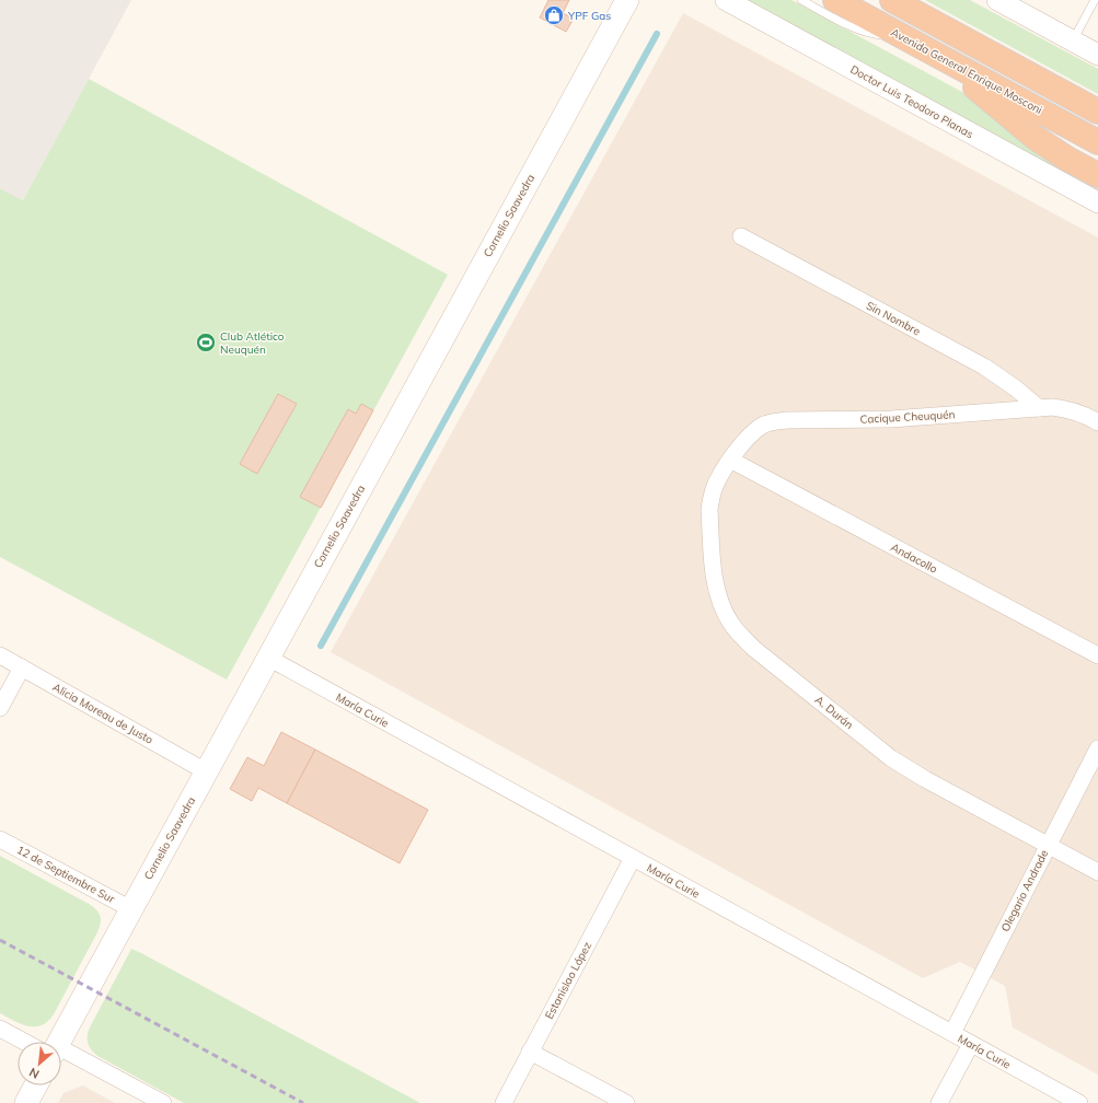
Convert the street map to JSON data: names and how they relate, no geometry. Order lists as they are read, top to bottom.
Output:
{
  "streets": {
    "highway": ["Avenida General Enrique Mosconi"],
    "main road": ["Cornelio Saavedra"],
    "street": [
      "Doctor Luis Teodoro Planas",
      "Sin Nombre",
      "Cacique Cheuquén",
      "Andacollo",
      "María Curie",
      "A. Durán",
      "Alicia Moreau de Justo",
      "12 de Septiembre Sur",
      "Olegario Andrade",
      "Estanislao López"
    ]
  },
  "crossings": [
    ["Cornelio Saavedra", "María Curie"],
    ["Cornelio Saavedra", "Alicia Moreau de Justo"],
    ["Cornelio Saavedra", "12 de Septiembre Sur"],
    ["Sin Nombre", "Cacique Cheuquén"],
    ["Cacique Cheuquén", "Andacollo"],
    ["Cacique Cheuquén", "A. Durán"],
    ["Andacollo", "A. Durán"],
    ["María Curie", "Olegario Andrade"],
    ["María Curie", "Estanislao López"],
    ["A. Durán", "Olegario Andrade"]
  ],
  "places": {
    "shop": ["YPF Gas"],
    "sports": ["Club Atlético Neuquén"]
  },
  "north": "bottom left"
}
